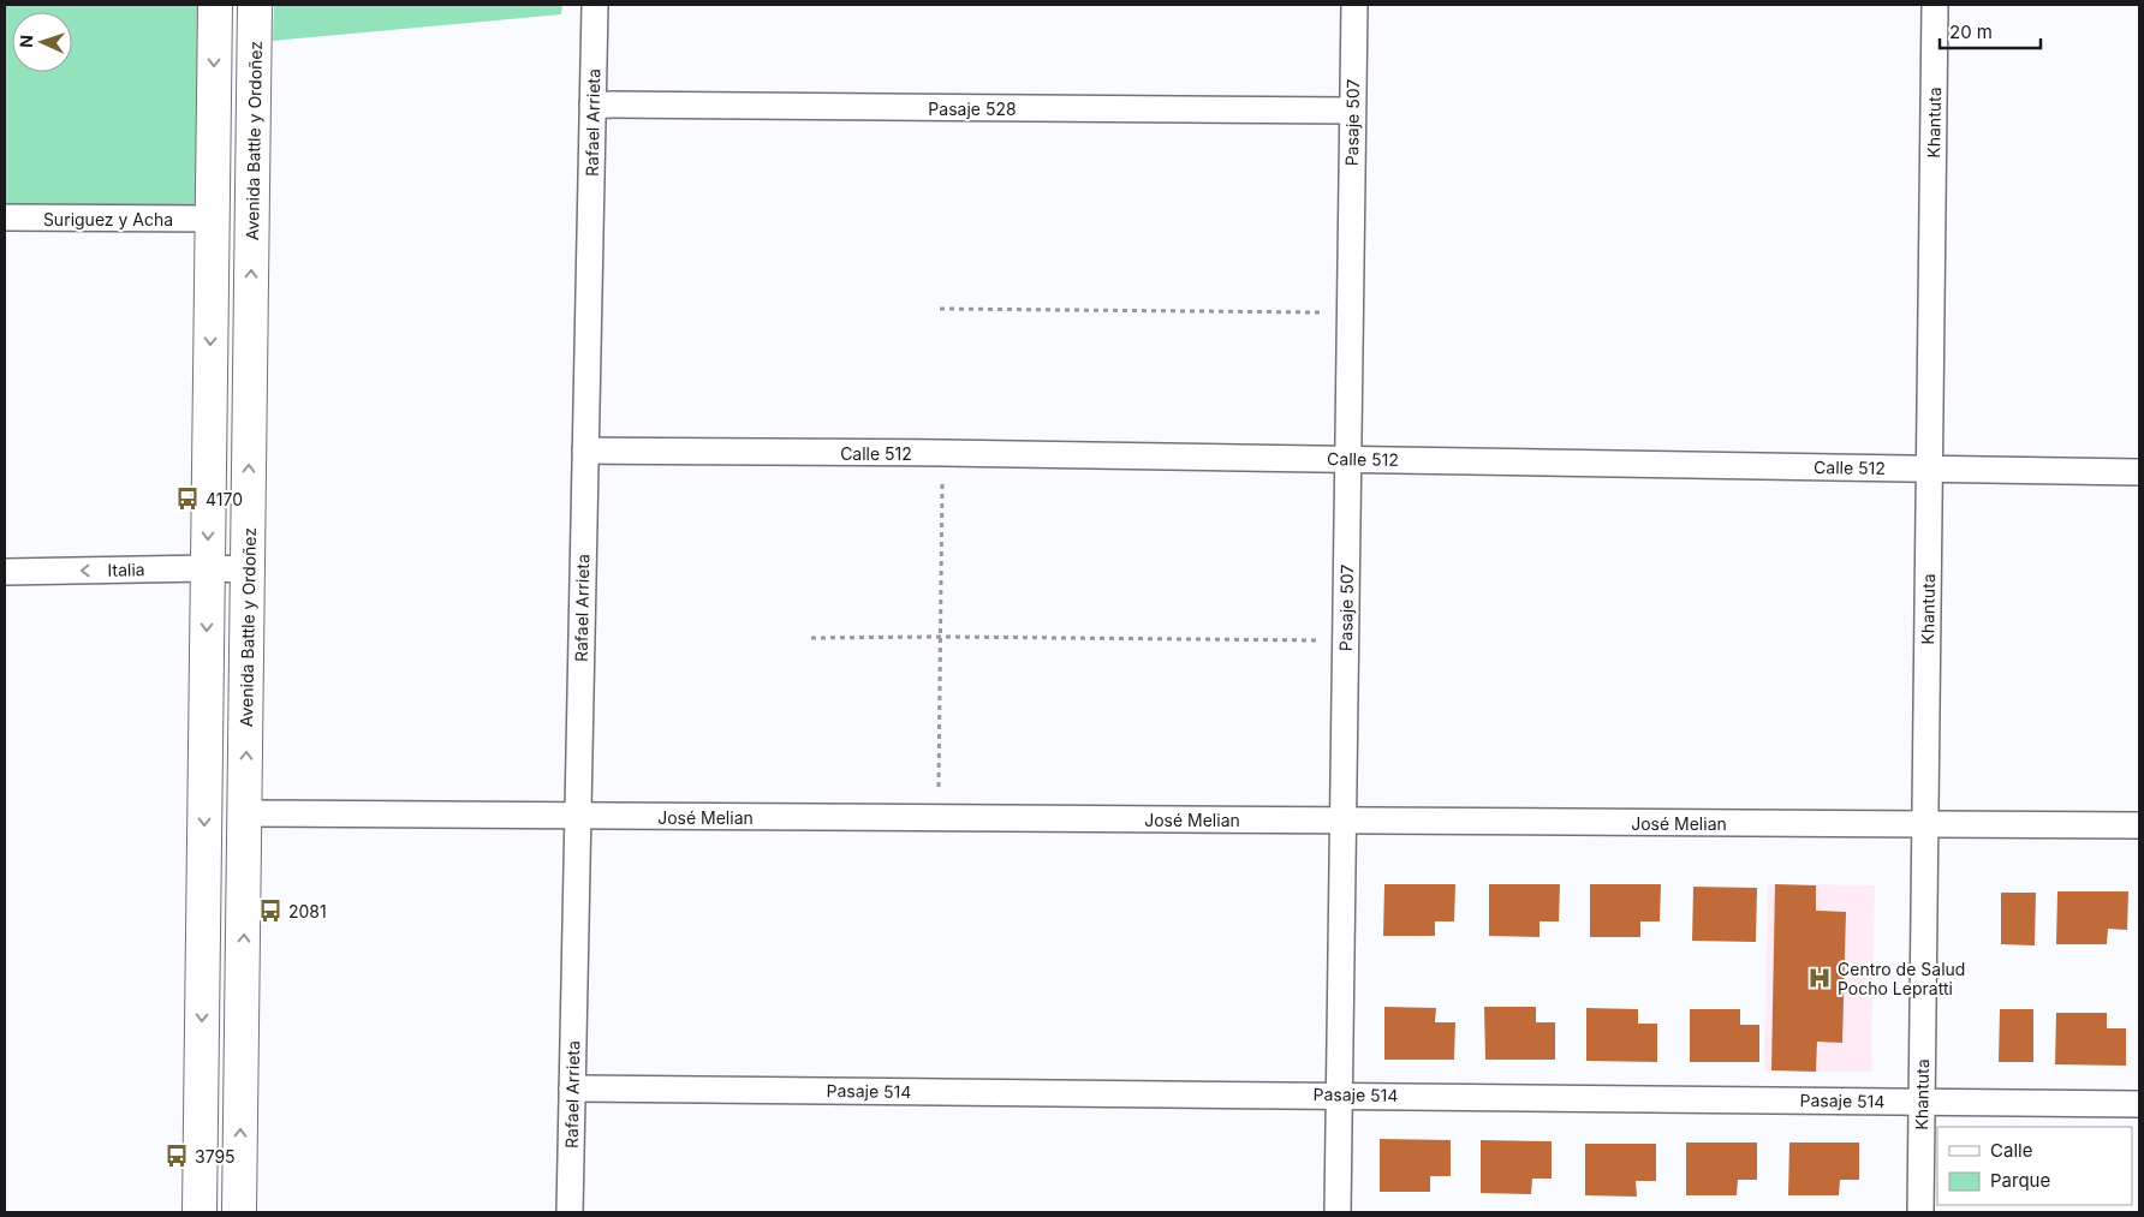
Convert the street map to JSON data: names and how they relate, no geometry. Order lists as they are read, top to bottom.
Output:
{
  "streets": {
    "main road": ["Avenida Battle y Ordoñez"],
    "street": [
      "Pasaje 528",
      "Rafael Arrieta",
      "Pasaje 507",
      "Khantuta",
      "Suriguez y Acha",
      "Calle 512",
      "Italia",
      "José Melian",
      "Pasaje 514"
    ]
  },
  "crossings": [
    ["Pasaje 528", "Rafael Arrieta"],
    ["Pasaje 528", "Pasaje 507"],
    ["Rafael Arrieta", "Calle 512"],
    ["Rafael Arrieta", "José Melian"],
    ["Rafael Arrieta", "Pasaje 514"],
    ["Pasaje 507", "Calle 512"],
    ["Pasaje 507", "José Melian"],
    ["Pasaje 507", "Pasaje 514"],
    ["Khantuta", "Calle 512"],
    ["Khantuta", "José Melian"],
    ["Khantuta", "Pasaje 514"],
    ["Avenida Battle y Ordoñez", "Italia"],
    ["Avenida Battle y Ordoñez", "José Melian"]
  ],
  "one_way": ["Italia"],
  "places": {
    "bus stop": ["4170", "2081", "3795"],
    "hospital": ["Centro de Salud Pocho Lepratti"]
  },
  "legend": ["Calle", "Parque"],
  "scale_bar": "20 m",
  "north": "left"
}
